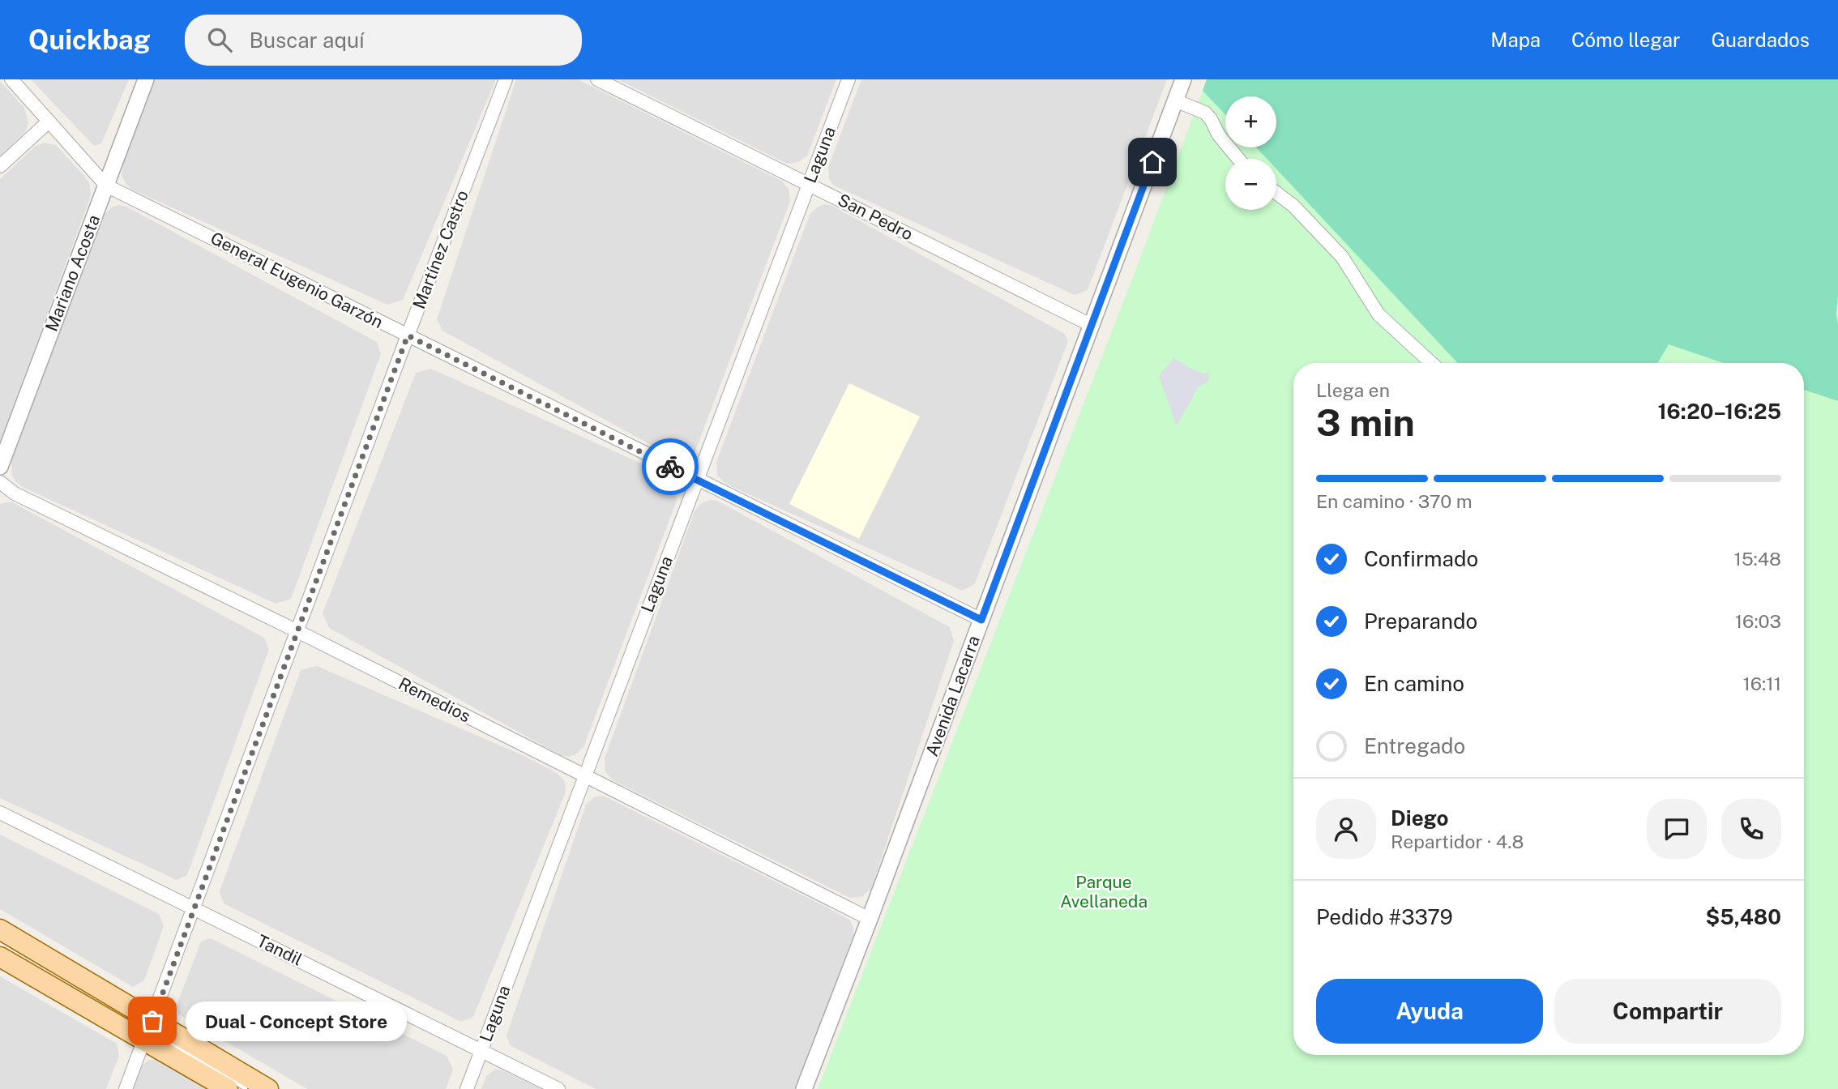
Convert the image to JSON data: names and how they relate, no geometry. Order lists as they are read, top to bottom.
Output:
{
  "streets": {
    "street": [
      "Laguna",
      "San Pedro",
      "Martínez Castro",
      "Mariano Acosta",
      "General Eugenio Garzón",
      "Avenida Lacarra",
      "Remedios",
      "Tandil"
    ]
  },
  "crossings": [
    ["Laguna", "San Pedro"],
    ["Laguna", "General Eugenio Garzón"],
    ["Laguna", "Remedios"],
    ["Laguna", "Tandil"],
    ["San Pedro", "Avenida Lacarra"],
    ["Martínez Castro", "General Eugenio Garzón"],
    ["Martínez Castro", "Remedios"],
    ["Martínez Castro", "Tandil"],
    ["Mariano Acosta", "General Eugenio Garzón"],
    ["General Eugenio Garzón", "Avenida Lacarra"],
    ["Avenida Lacarra", "Remedios"]
  ],
  "parks": ["Parque Avellaneda"],
  "places": ["Dual - Concept Store"],
  "page": {
    "header": "Quickbag",
    "search": "Buscar aquí",
    "nav": ["Mapa", "Cómo llegar", "Guardados"],
    "map_buttons": ["+", "−"],
    "heading": ["3 min", "Llega en", "16:20–16:25"],
    "panel": [
      "Diego",
      "Repartidor · 4.8",
      "Pedido #3379",
      "$5,480"
    ],
    "bar": "En camino · 370 m",
    "list": [
      ["Confirmado", "15:48"],
      ["Preparando", "16:03"],
      ["En camino", "16:11"],
      "Entregado"
    ],
    "buttons": ["Ayuda", "Compartir"],
    "bubble": "Dual - Concept Store"
  }
}
